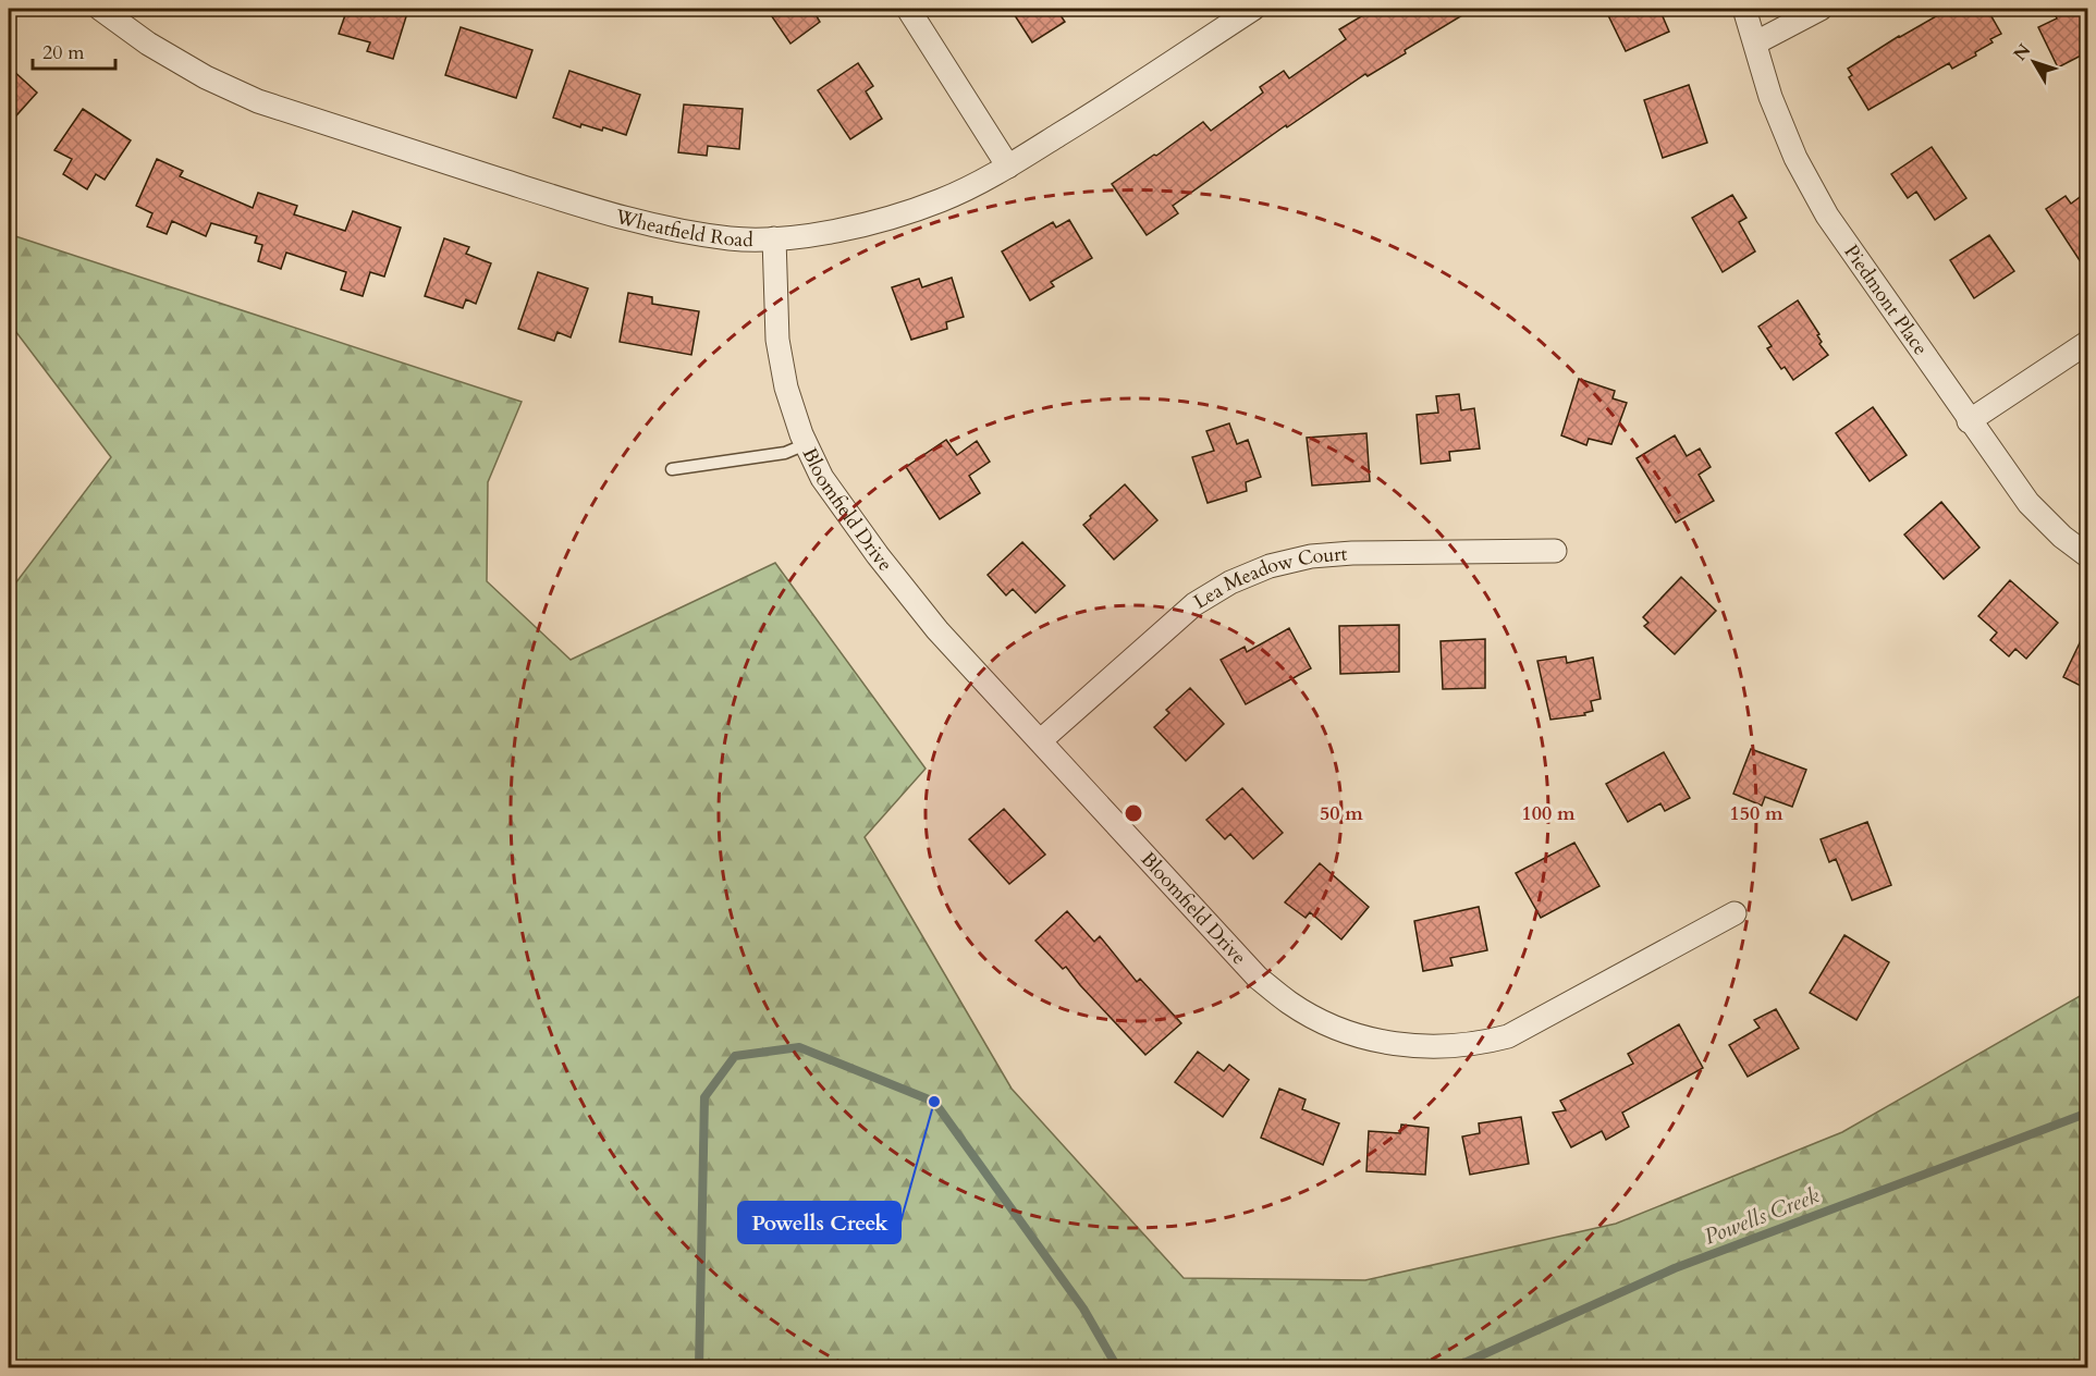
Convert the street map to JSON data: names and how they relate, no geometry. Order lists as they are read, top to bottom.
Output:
{
  "streets": {
    "street": [
      "Wheatfield Road",
      "Piedmont Place",
      "Bloomfield Drive",
      "Lea Meadow Court"
    ]
  },
  "crossings": [
    ["Wheatfield Road", "Bloomfield Drive"],
    ["Bloomfield Drive", "Lea Meadow Court"]
  ],
  "water": ["Powells Creek"],
  "places": ["Powells Creek"],
  "scale_bar": "20 m",
  "north": "top left",
  "rings": ["50 m", "100 m", "150 m"]
}
